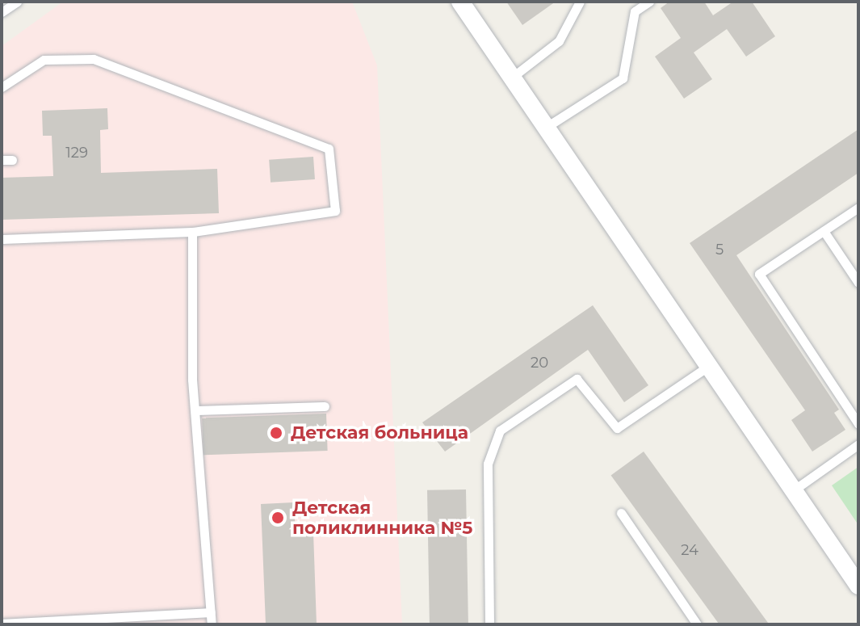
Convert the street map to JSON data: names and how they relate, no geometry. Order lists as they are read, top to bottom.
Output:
{
  "places": ["Детская больница", "Детская поликлинника №5"],
  "house_numbers": [
    "129",
    "5",
    "20",
    "24"
  ]
}
